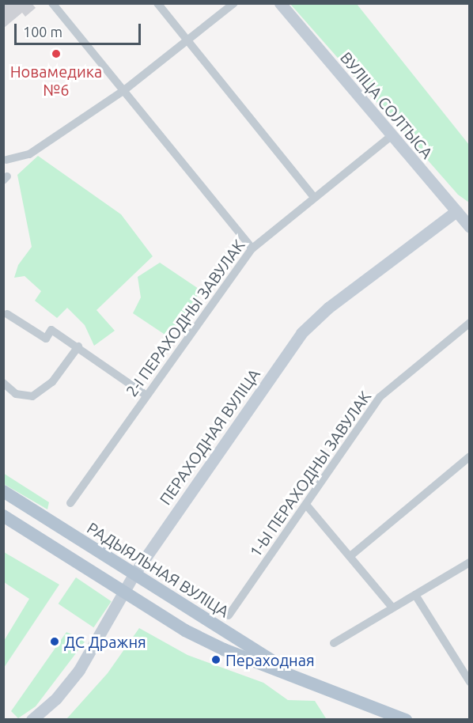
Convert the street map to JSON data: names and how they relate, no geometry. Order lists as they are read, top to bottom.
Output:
{
  "streets": {
    "main road": ["РАДЫЯЛЬНАЯ ВУЛІЦА"],
    "street": [
      "ВУЛІЦА СОЛТЫСА",
      "2-І ПЕРАХОДНЫ ЗАВУЛАК",
      "ПЕРАХОДНАЯ ВУЛІЦА",
      "1-Ы ПЕРАХОДНЫ ЗАВУЛАК"
    ]
  },
  "crossings": [
    ["ВУЛІЦА СОЛТЫСА", "2-І ПЕРАХОДНЫ ЗАВУЛАК"],
    ["ВУЛІЦА СОЛТЫСА", "ПЕРАХОДНАЯ ВУЛІЦА"],
    ["ПЕРАХОДНАЯ ВУЛІЦА", "РАДЫЯЛЬНАЯ ВУЛІЦА"]
  ],
  "places": ["Новамедика №6", "ДС Дражня", "Пераходная"],
  "scale_bar": "100 m"
}
